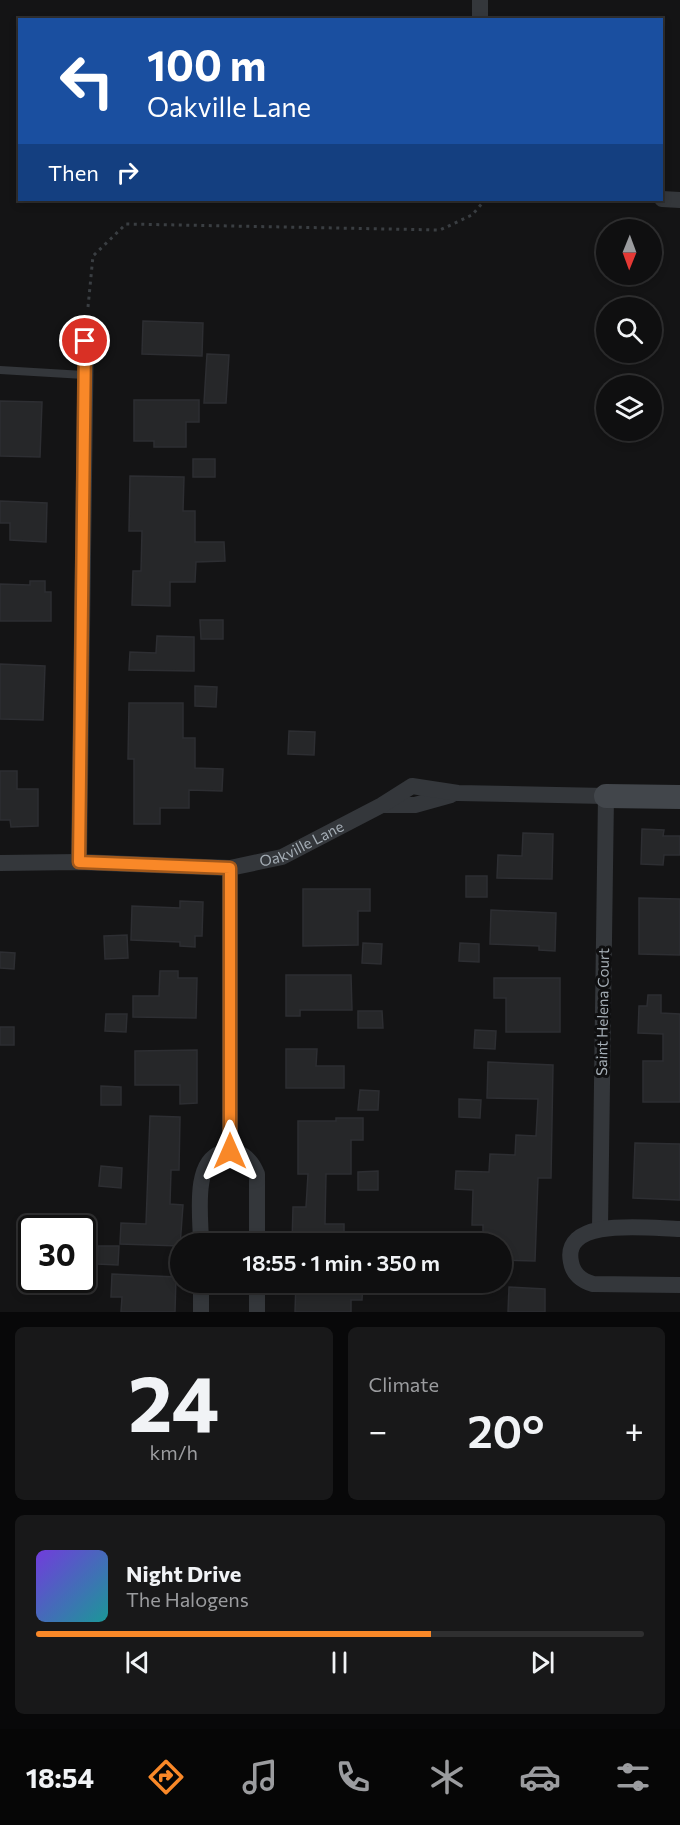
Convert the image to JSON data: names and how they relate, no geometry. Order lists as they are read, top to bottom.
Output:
{
  "streets": {
    "street": ["Oakville Lane", "Saint Helena Court"]
  },
  "crossings": [
    ["Oakville Lane", "Saint Helena Court"]
  ],
  "north": "bottom",
  "page": {
    "turn": ["100 m", "Oakville Lane"],
    "then": "Then",
    "limit": "30",
    "trip": "18:55 · 1 min · 350 m",
    "tile": [
      ["24", "km/h"],
      "Climate"
    ],
    "heat": ["−", "20°", "+"],
    "song": ["Night Drive", "The Halogens"],
    "tabs": "18:54"
  }
}
